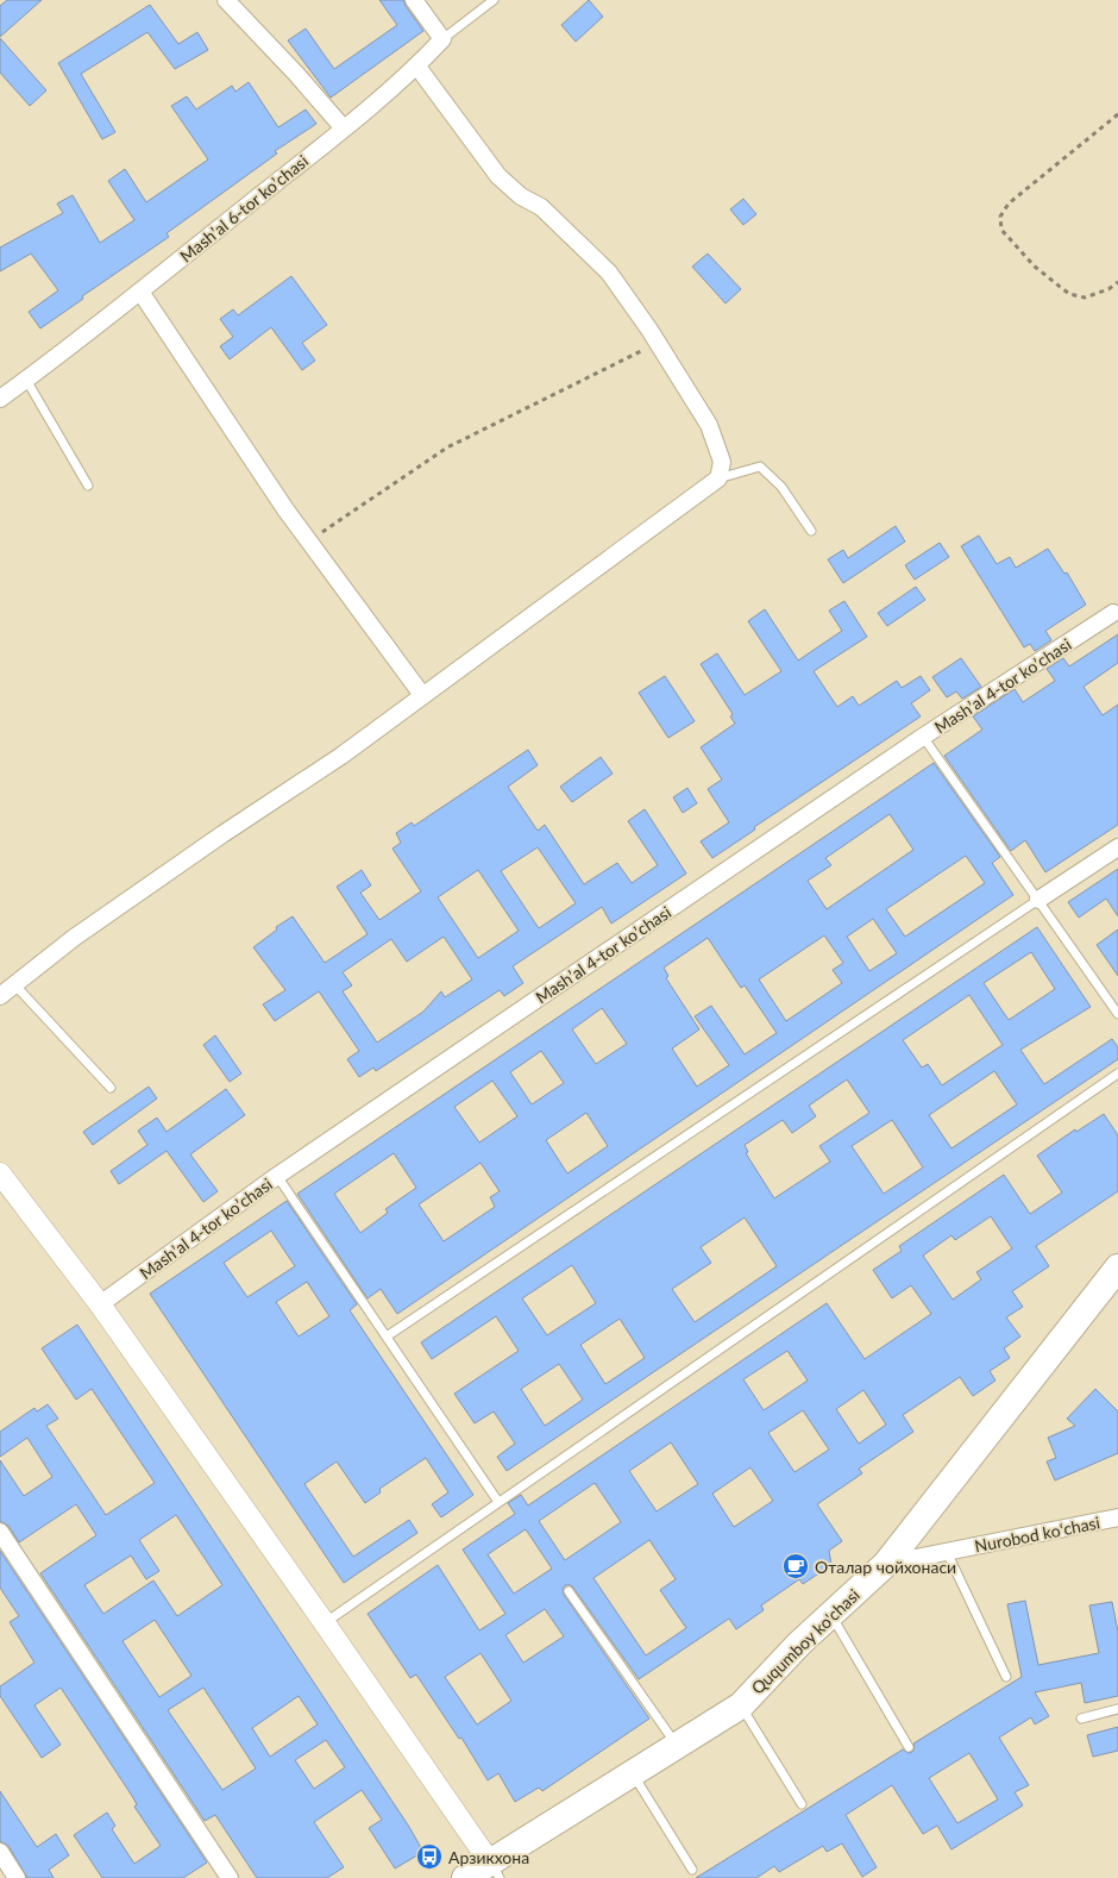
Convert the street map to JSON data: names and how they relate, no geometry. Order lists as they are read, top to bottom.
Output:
{
  "streets": {
    "main road": ["Ququmboy ko'chasi"],
    "street": ["Mashʼal 6-tor koʼchasi", "Mashʼal 4-tor koʼchasi", "Nurobod koʻchasi"]
  },
  "crossings": [
    ["Nurobod koʻchasi", "Ququmboy ko'chasi"]
  ],
  "places": {
    "cafe": ["Оталар чойхонаси"],
    "bus stop": ["Арзикхона"]
  }
}
